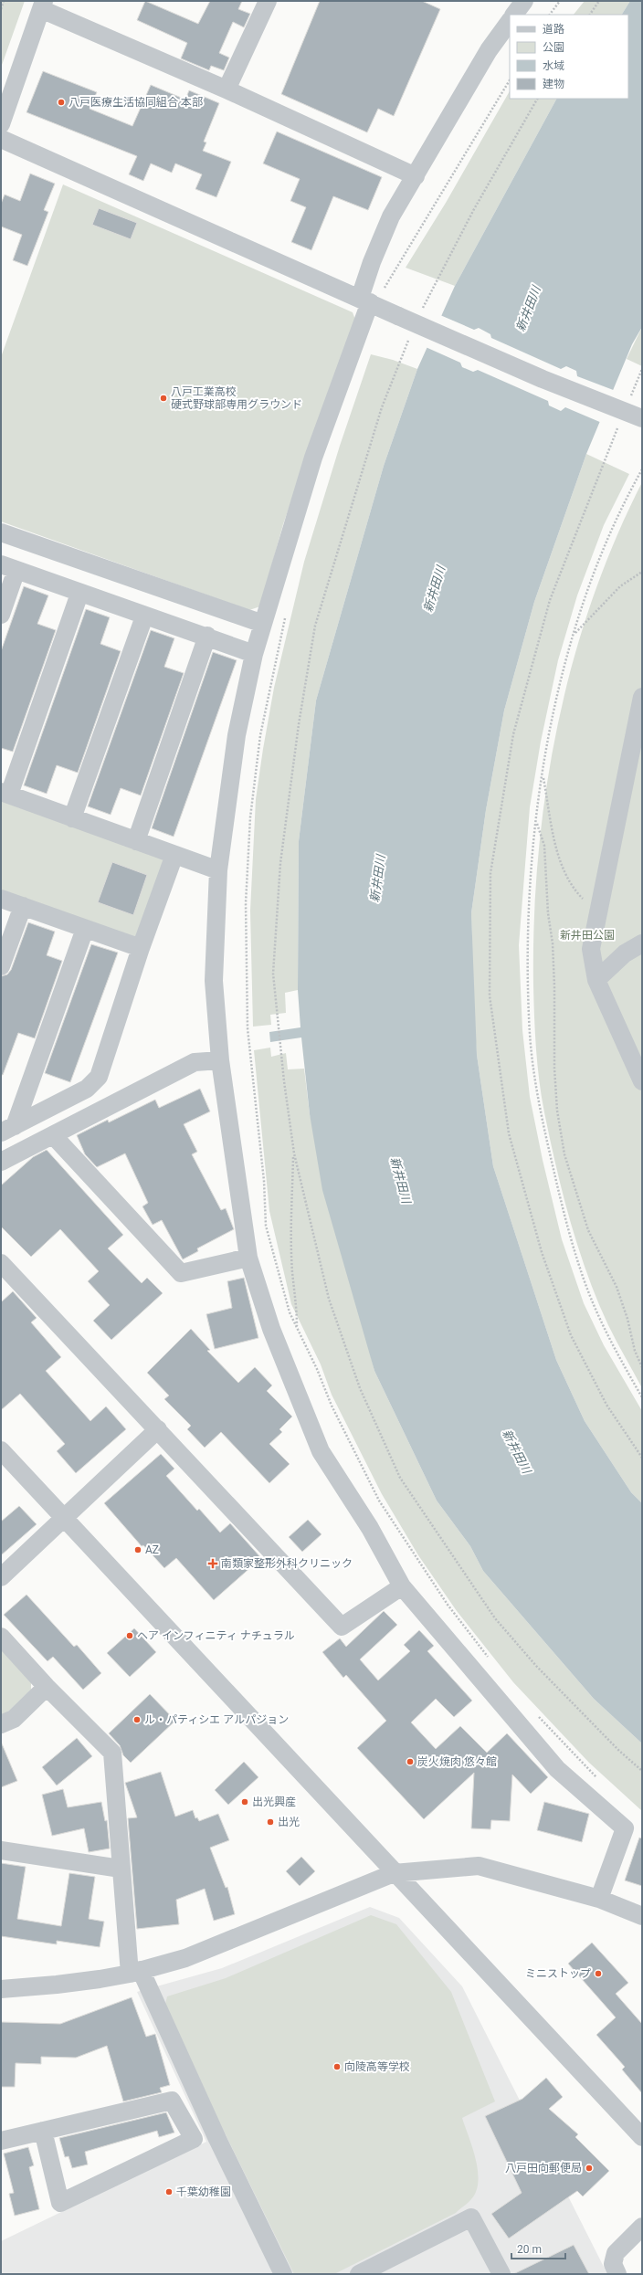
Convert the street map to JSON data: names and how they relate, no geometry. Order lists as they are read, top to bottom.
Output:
{
  "water": ["新井田川"],
  "parks": ["新井田公園"],
  "places": {
    "other": [
      "八戸医療生活協同組合 本部",
      "八戸工業高校 硬式野球部専用グラウンド",
      "AZ",
      "ヘア インフィニティ ナチュラル",
      "ル・パティシエ アルパジョン",
      "炭火焼肉 悠々館",
      "出光興産",
      "出光",
      "ミニストップ",
      "向陵高等学校",
      "八戸田向郵便局",
      "千葉幼稚園"
    ],
    "health": ["南類家整形外科クリニック"]
  },
  "legend": [
    "道路",
    "公園",
    "水域",
    "建物"
  ],
  "scale_bar": "20 m"
}
